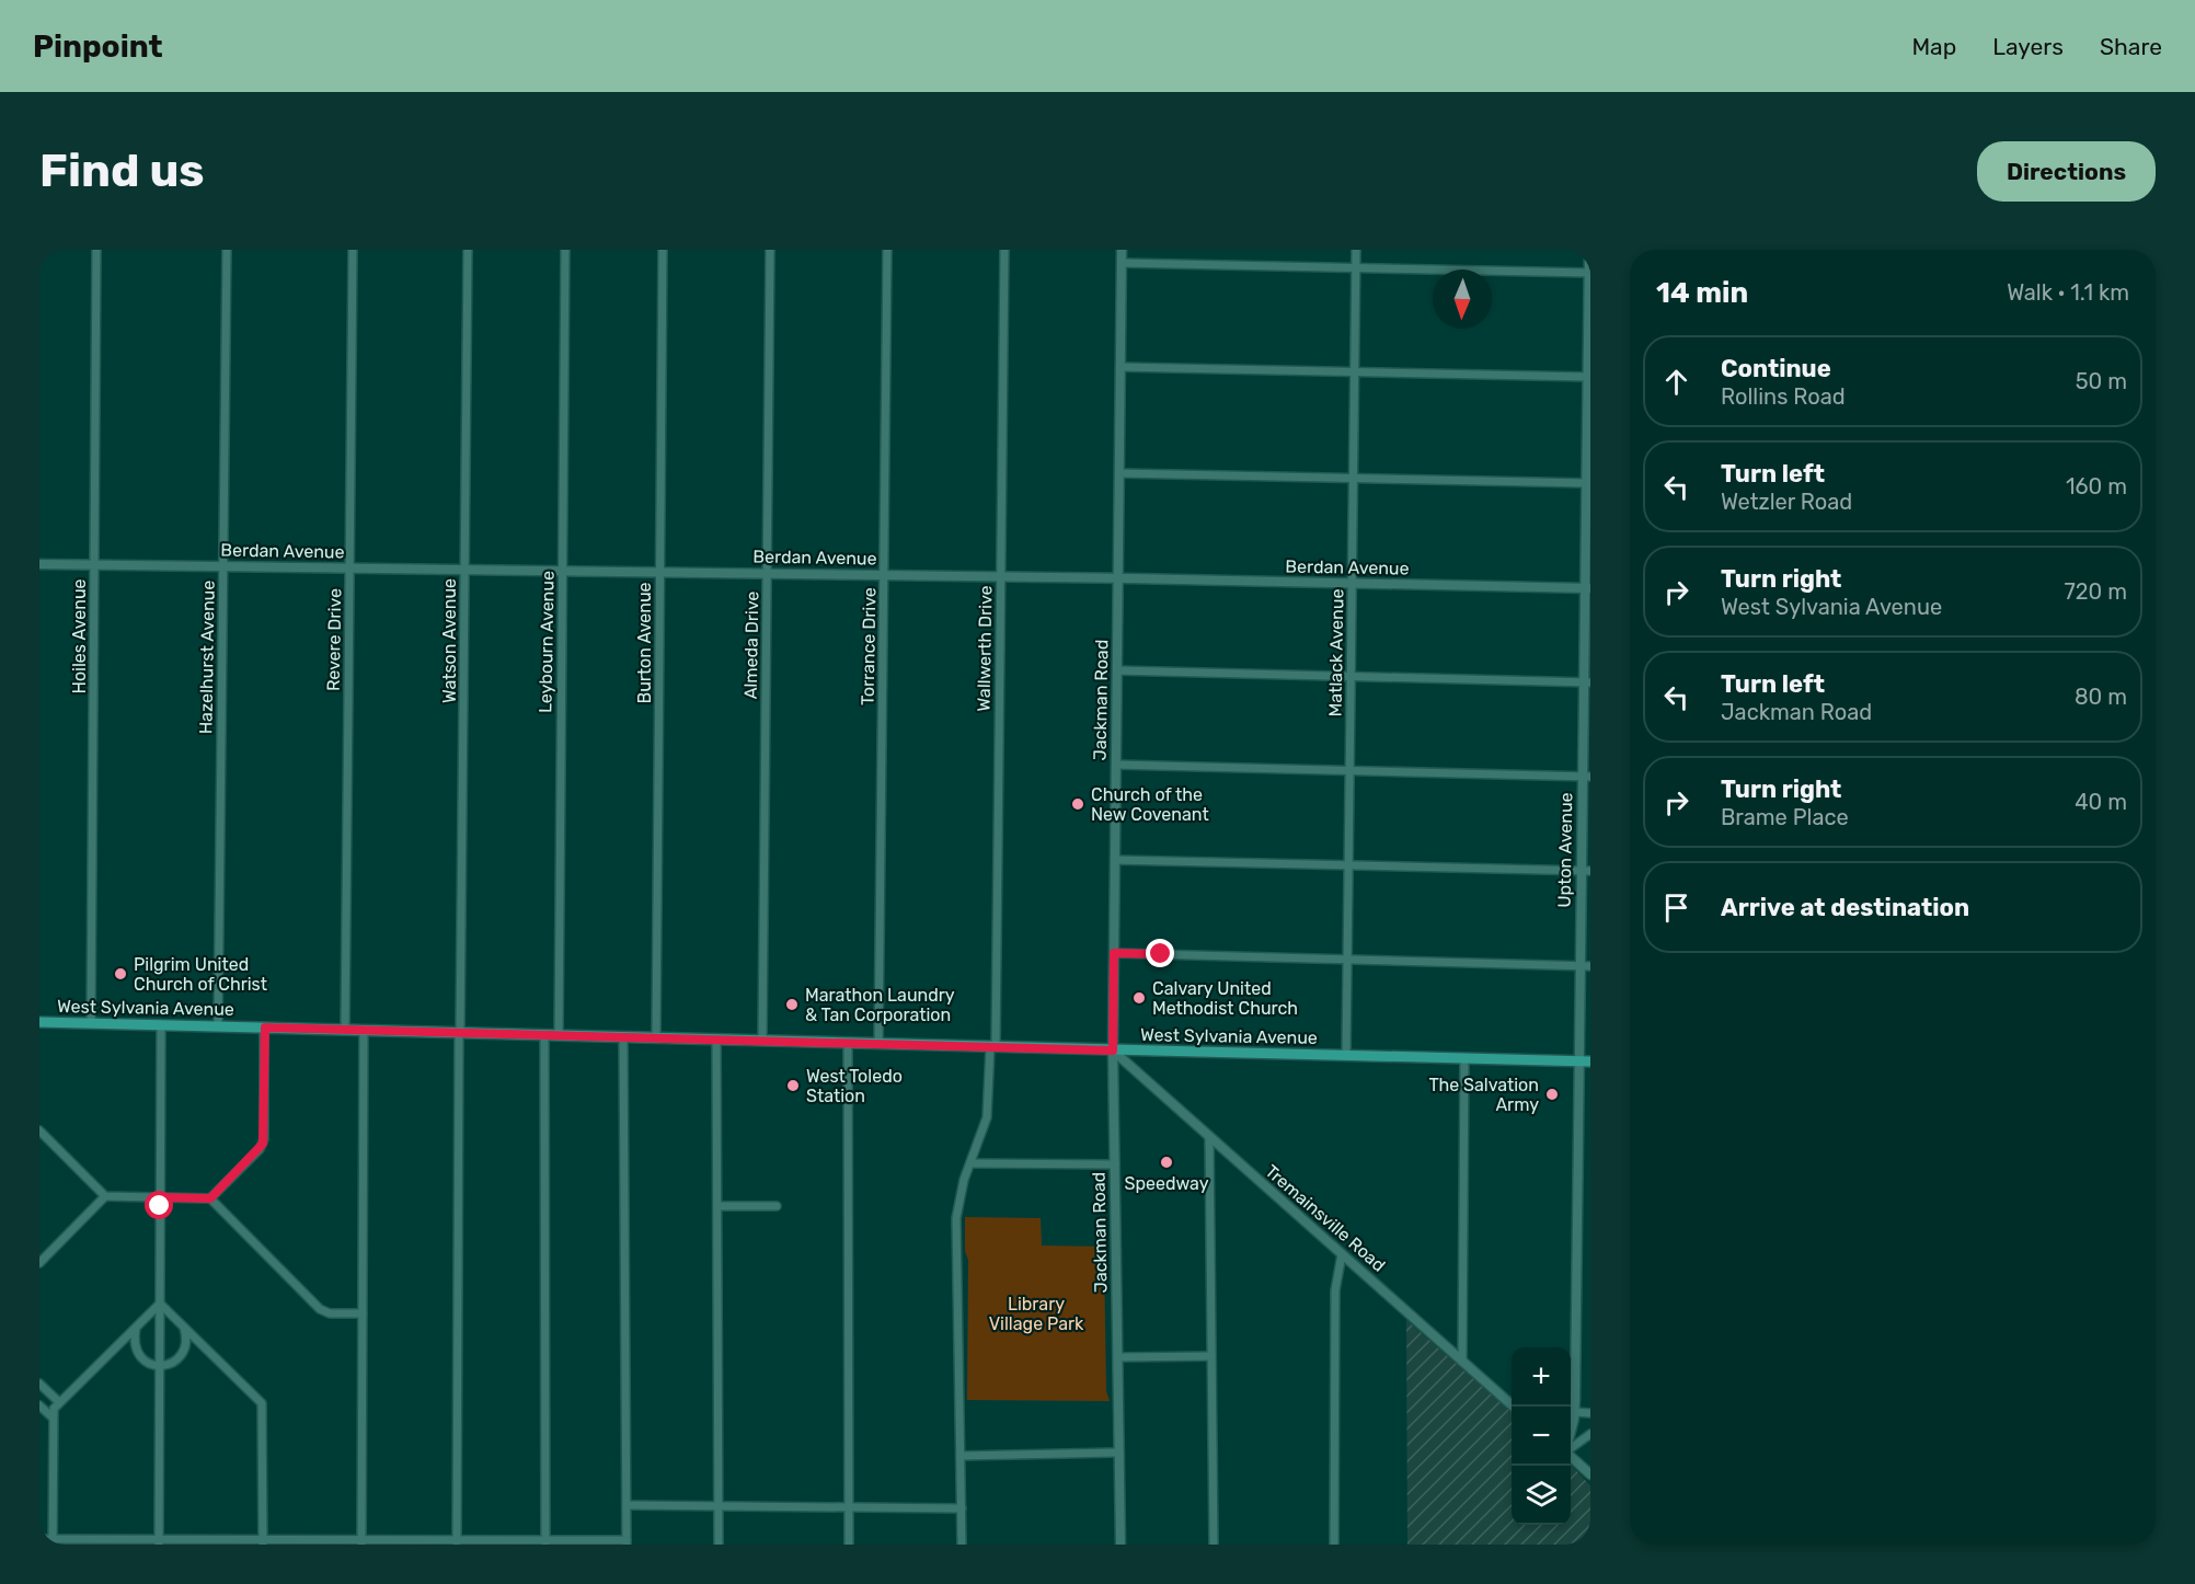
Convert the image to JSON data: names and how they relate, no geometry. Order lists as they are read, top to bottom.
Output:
{
  "streets": {
    "main road": ["West Sylvania Avenue"],
    "street": [
      "Berdan Avenue",
      "Hoiles Avenue",
      "Revere Drive",
      "Watson Avenue",
      "Leybourn Avenue",
      "Burton Avenue",
      "Almeda Drive",
      "Torrance Drive",
      "Wallwerth Drive",
      "Matlack Avenue",
      "Hazelhurst Avenue",
      "Jackman Road",
      "Upton Avenue",
      "Tremainsville Road"
    ]
  },
  "crossings": [
    ["Berdan Avenue", "Hoiles Avenue"],
    ["Berdan Avenue", "Revere Drive"],
    ["Berdan Avenue", "Watson Avenue"],
    ["Berdan Avenue", "Leybourn Avenue"],
    ["Berdan Avenue", "Burton Avenue"],
    ["Berdan Avenue", "Almeda Drive"],
    ["Berdan Avenue", "Torrance Drive"],
    ["Berdan Avenue", "Wallwerth Drive"],
    ["Berdan Avenue", "Matlack Avenue"],
    ["Berdan Avenue", "Hazelhurst Avenue"],
    ["Berdan Avenue", "Jackman Road"],
    ["Berdan Avenue", "Upton Avenue"],
    ["Hoiles Avenue", "West Sylvania Avenue"],
    ["Revere Drive", "West Sylvania Avenue"],
    ["Watson Avenue", "West Sylvania Avenue"],
    ["Leybourn Avenue", "West Sylvania Avenue"],
    ["Burton Avenue", "West Sylvania Avenue"],
    ["Almeda Drive", "West Sylvania Avenue"],
    ["Torrance Drive", "West Sylvania Avenue"],
    ["Wallwerth Drive", "West Sylvania Avenue"],
    ["Matlack Avenue", "West Sylvania Avenue"],
    ["Hazelhurst Avenue", "West Sylvania Avenue"],
    ["Jackman Road", "West Sylvania Avenue"],
    ["Jackman Road", "Tremainsville Road"],
    ["Upton Avenue", "West Sylvania Avenue"],
    ["West Sylvania Avenue", "Tremainsville Road"]
  ],
  "parks": ["Library Village Park"],
  "places": [
    "Church of the New Covenant",
    "Pilgrim United Church of Christ",
    "Calvary United Methodist Church",
    "Marathon Laundry & Tan Corporation",
    "West Toledo Station",
    "The Salvation Army",
    "Speedway"
  ],
  "north": "bottom",
  "page": {
    "header": "Pinpoint",
    "nav": ["Map", "Layers", "Share"],
    "buttons": "Directions",
    "title": "Find us",
    "heading": ["14 min", "Walk · 1.1 km"],
    "list": [
      ["Continue", "Rollins Road", "50 m"],
      ["Turn left", "Wetzler Road", "160 m"],
      ["Turn right", "West Sylvania Avenue", "720 m"],
      ["Turn left", "Jackman Road", "80 m"],
      ["Turn right", "Brame Place", "40 m"],
      "Arrive at destination"
    ],
    "map_buttons": ["+", "−"]
  }
}
